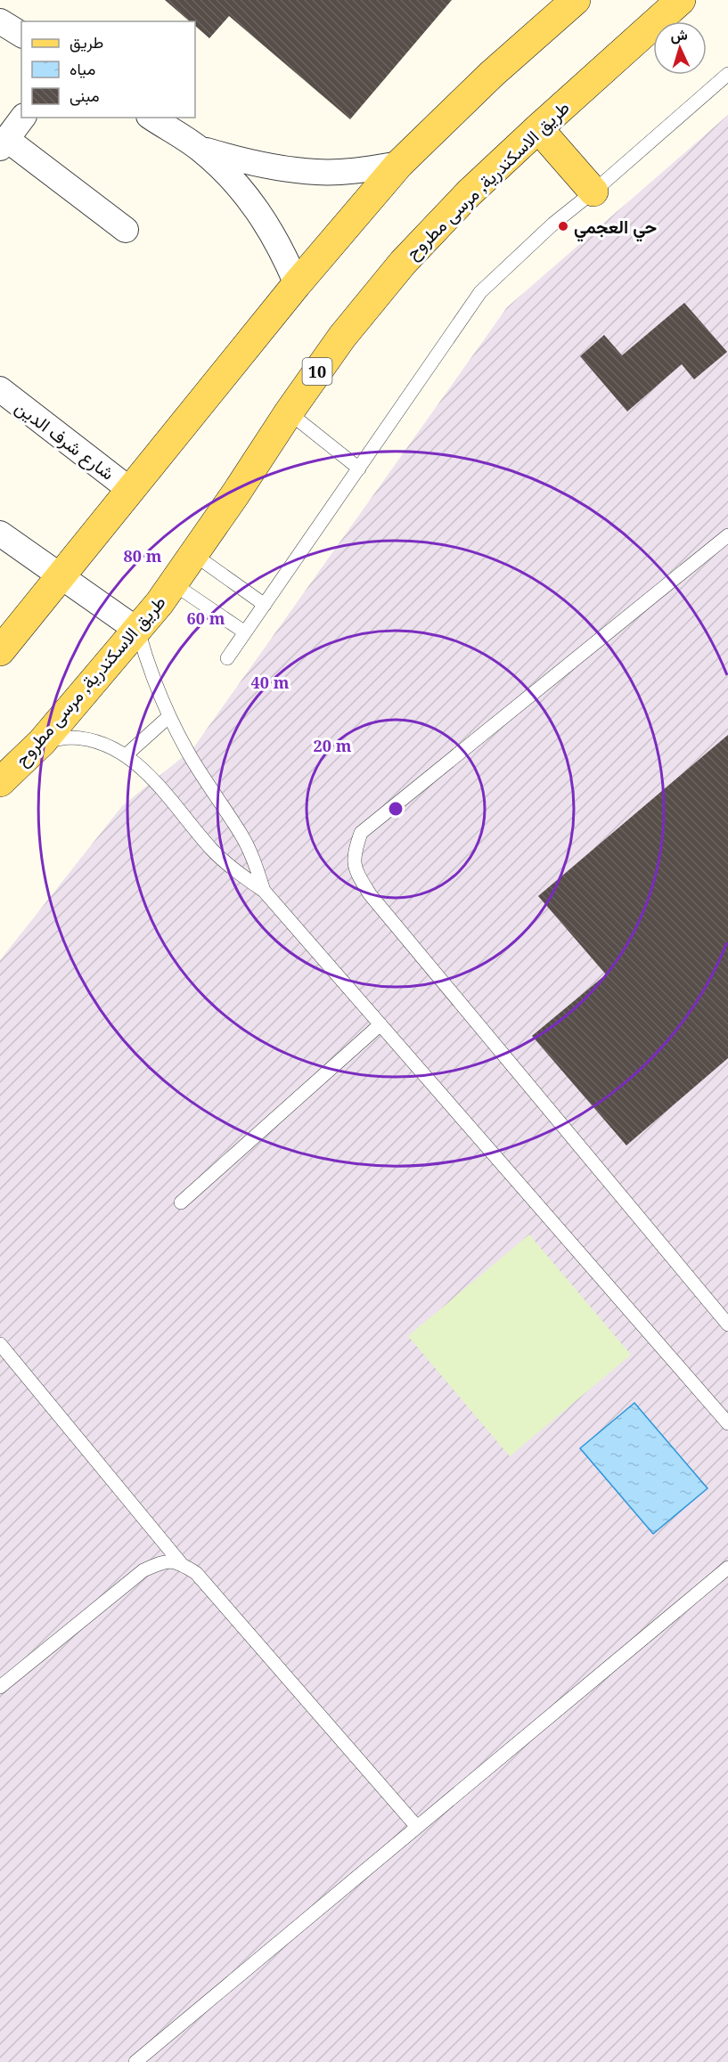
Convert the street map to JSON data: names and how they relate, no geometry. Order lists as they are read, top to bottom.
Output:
{
  "streets": {
    "main road": ["طريق الاسكندرية, مرسى مطروح", "10"],
    "street": ["شارع شرف الدين"]
  },
  "places": ["حي العجمي"],
  "legend": ["طريق", "مياه", "مبنى"],
  "north": "top",
  "rings": [
    "80 m",
    "60 m",
    "40 m",
    "20 m"
  ]
}
